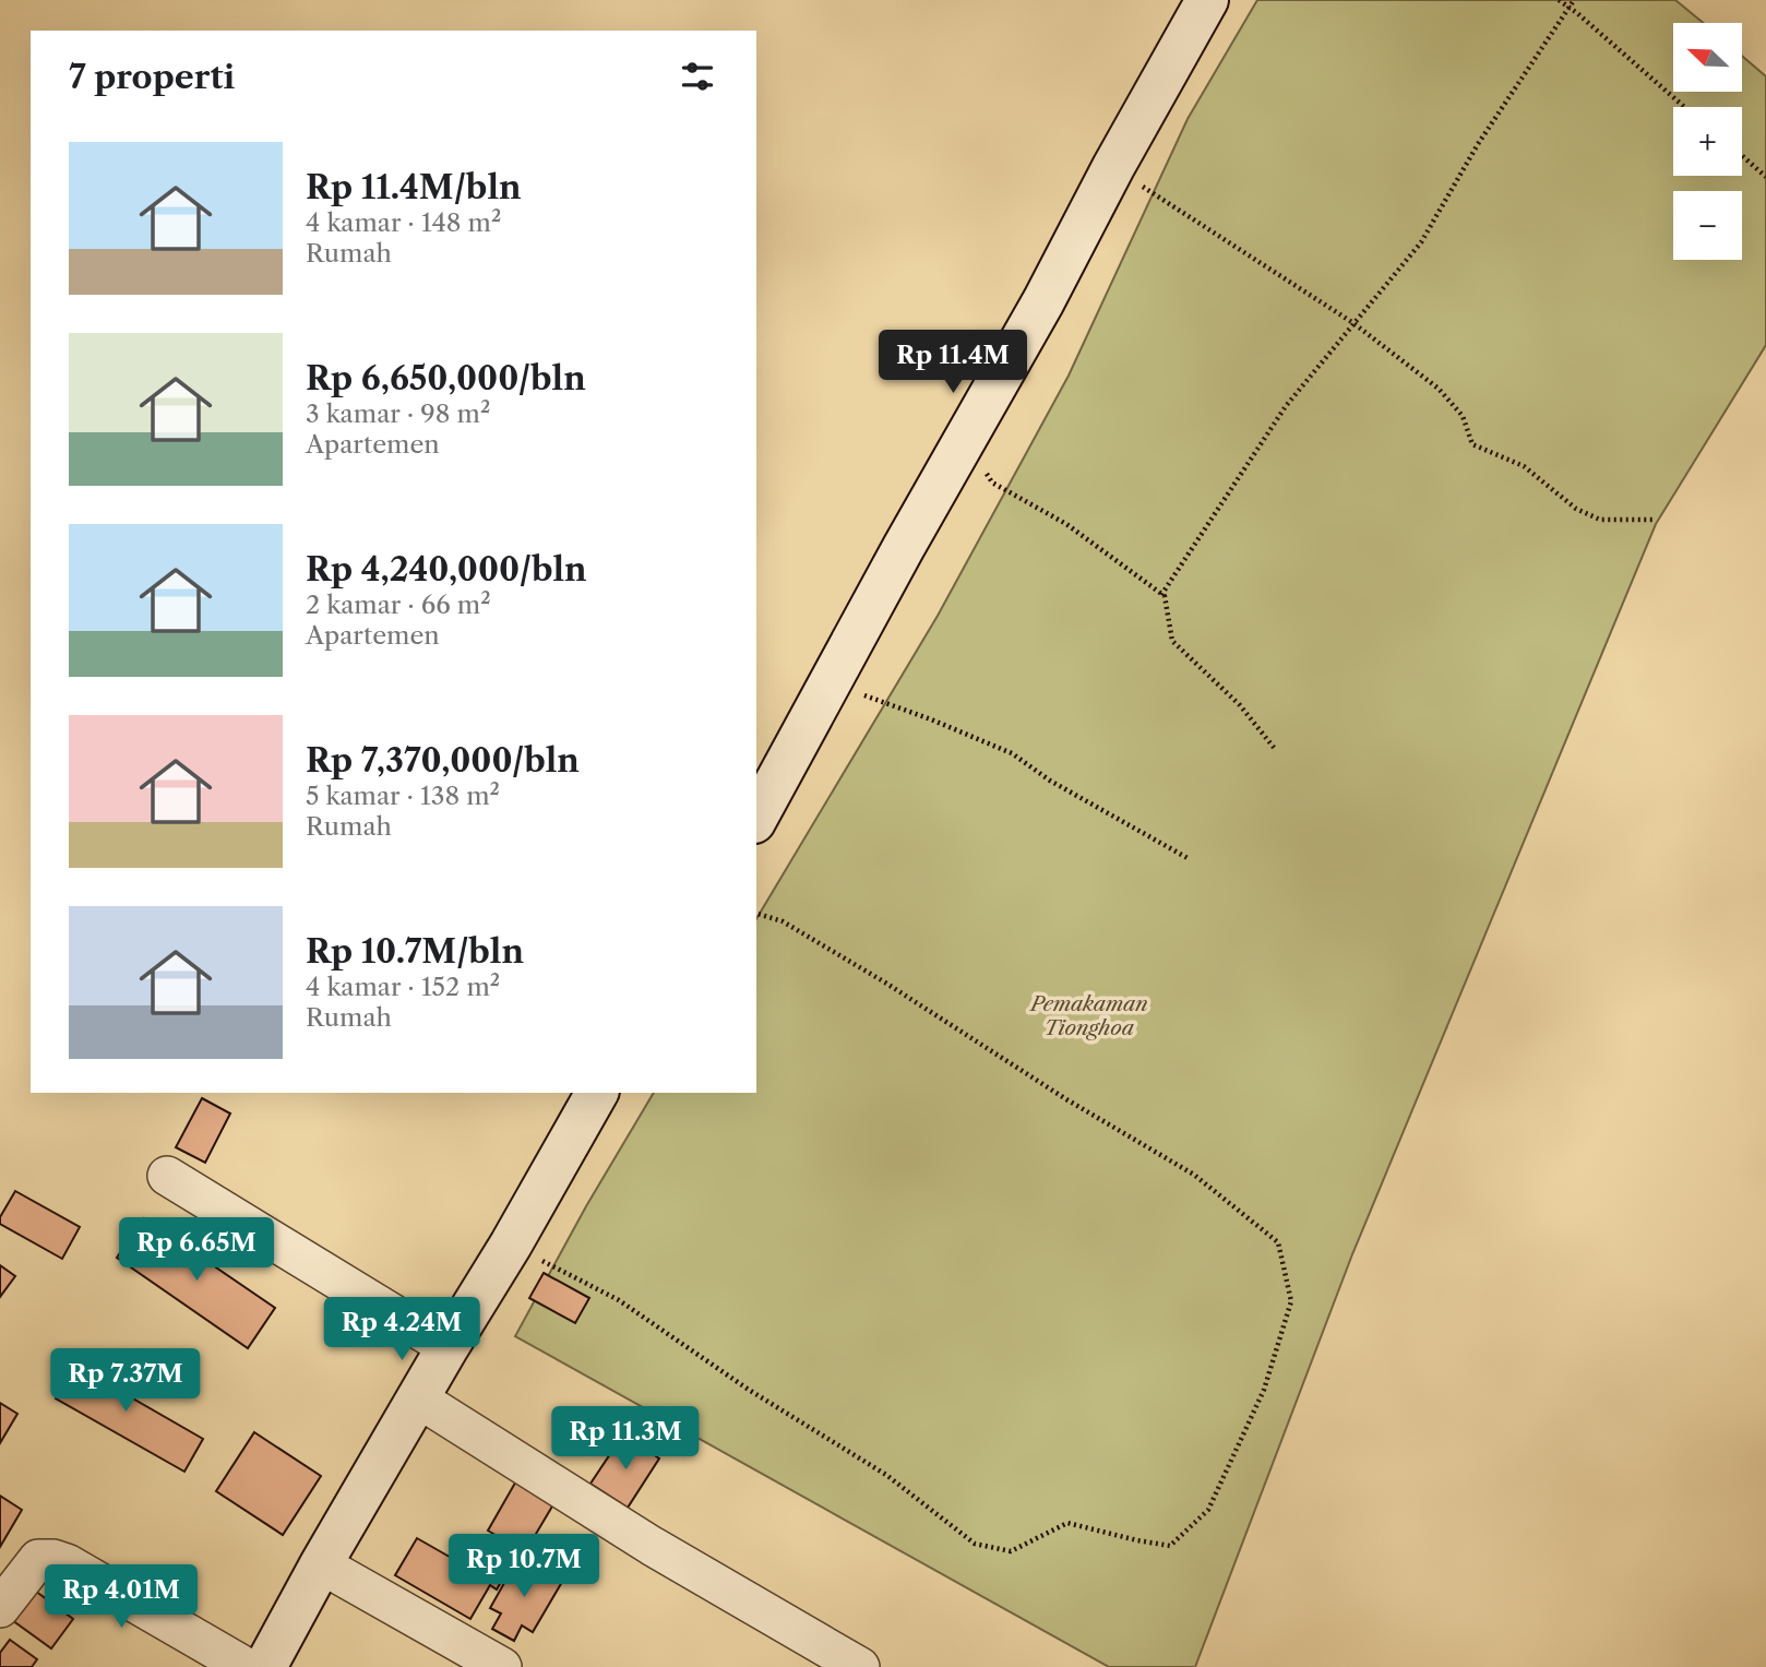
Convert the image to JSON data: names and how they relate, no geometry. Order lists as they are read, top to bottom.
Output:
{
  "parks": ["Pemakaman Tionghoa"],
  "north": "top left",
  "page": {
    "map_buttons": ["+", "−"],
    "heading": "7 properti",
    "list": [
      {
        "name": "Rp 11.4M/bln",
        "note": "4 kamar · 148 m² · Rumah"
      },
      {
        "name": "Rp 6,650,000/bln",
        "note": "3 kamar · 98 m² · Apartemen"
      },
      {
        "name": "Rp 4,240,000/bln",
        "note": "2 kamar · 66 m² · Apartemen"
      },
      {
        "name": "Rp 7,370,000/bln",
        "note": "5 kamar · 138 m² · Rumah"
      },
      {
        "name": "Rp 10.7M/bln",
        "note": "4 kamar · 152 m² · Rumah"
      }
    ],
    "price": [
      "Rp 11.4M",
      "Rp 6.65M",
      "Rp 4.24M",
      "Rp 7.37M",
      "Rp 11.3M",
      "Rp 10.7M",
      "Rp 4.01M"
    ]
  }
}
